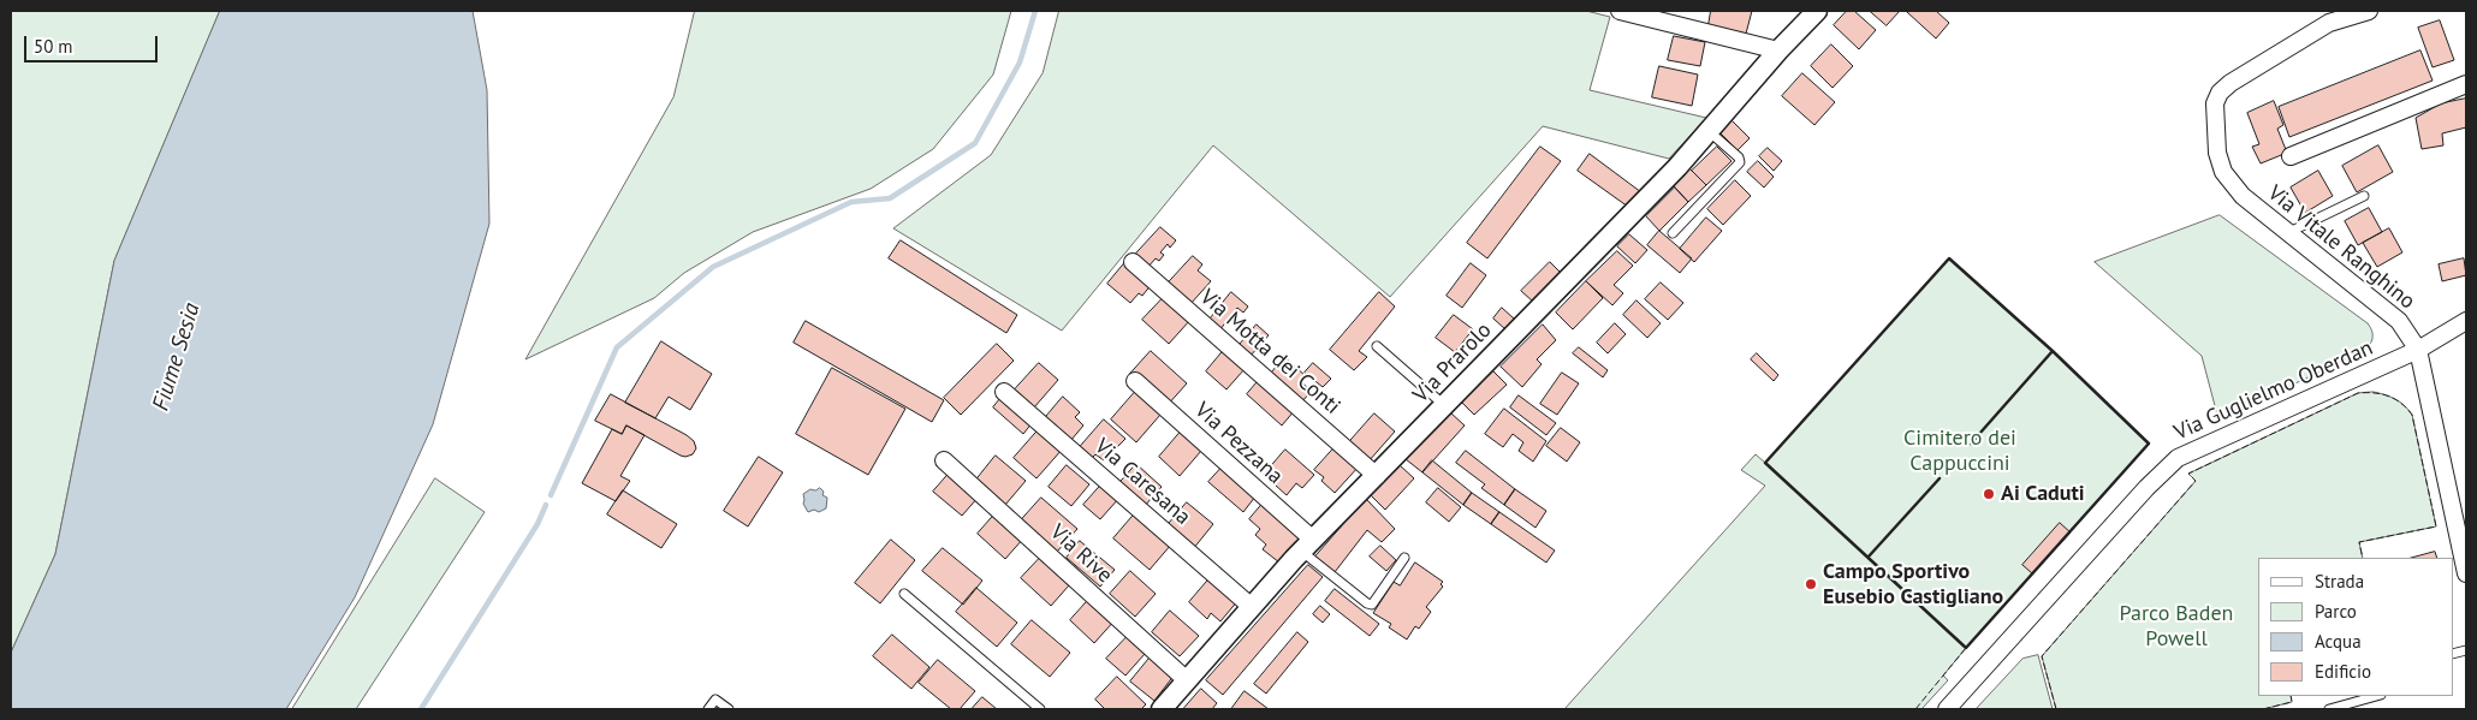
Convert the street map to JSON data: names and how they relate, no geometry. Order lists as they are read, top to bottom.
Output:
{
  "streets": {
    "street": [
      "Via Vitale Ranghino",
      "Via Motta dei Conti",
      "Via Prarolo",
      "Via Guglielmo Oberdan",
      "Via Pezzana",
      "Via Caresana",
      "Via Rive"
    ]
  },
  "crossings": [
    ["Via Vitale Ranghino", "Via Guglielmo Oberdan"],
    ["Via Motta dei Conti", "Via Prarolo"],
    ["Via Prarolo", "Via Pezzana"],
    ["Via Prarolo", "Via Caresana"],
    ["Via Prarolo", "Via Rive"]
  ],
  "water": ["Fiume Sesia"],
  "parks": ["Cimitero dei Cappuccini", "Parco Baden Powell"],
  "places": ["Ai Caduti", "Campo Sportivo Eusebio Castigliano"],
  "legend": [
    "Strada",
    "Parco",
    "Acqua",
    "Edificio"
  ],
  "scale_bar": "50 m"
}
